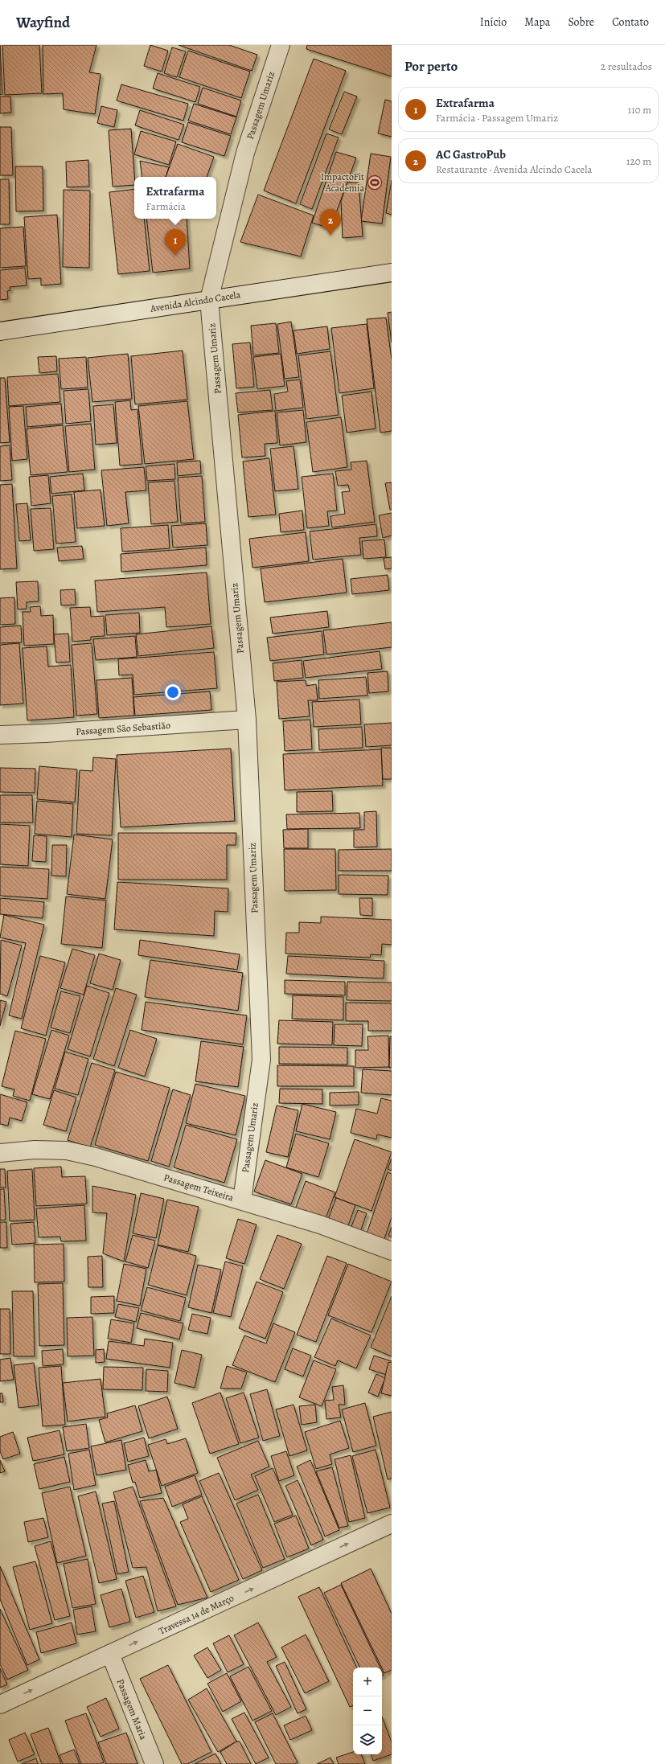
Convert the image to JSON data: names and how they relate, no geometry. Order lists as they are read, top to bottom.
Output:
{
  "streets": {
    "street": [
      "Passagem Umariz",
      "Avenida Alcindo Cacela",
      "Passagem São Sebastião",
      "Passagem Teixeira",
      "Travessa 14 de Março",
      "Passagem Maria"
    ]
  },
  "crossings": [
    ["Passagem Umariz", "Avenida Alcindo Cacela"],
    ["Passagem Umariz", "Passagem São Sebastião"],
    ["Passagem Umariz", "Passagem Teixeira"],
    ["Travessa 14 de Março", "Passagem Maria"]
  ],
  "one_way": ["Travessa 14 de Março"],
  "places": {
    "sports": ["ImpactoFit Academia"]
  },
  "page": {
    "header": "Wayfind",
    "nav": [
      "Início",
      "Mapa",
      "Sobre",
      "Contato"
    ],
    "heading": ["Por perto", "2 resultados"],
    "list": [
      {
        "mark": "1",
        "name": "Extrafarma",
        "note": "Farmácia · Passagem Umariz",
        "value": "110 m"
      },
      {
        "mark": "2",
        "name": "AC GastroPub",
        "note": "Restaurante · Avenida Alcindo Cacela",
        "value": "120 m"
      }
    ],
    "popup": ["Extrafarma", "Farmácia"],
    "pins": ["2", "1"],
    "map_buttons": ["+", "−"]
  }
}
